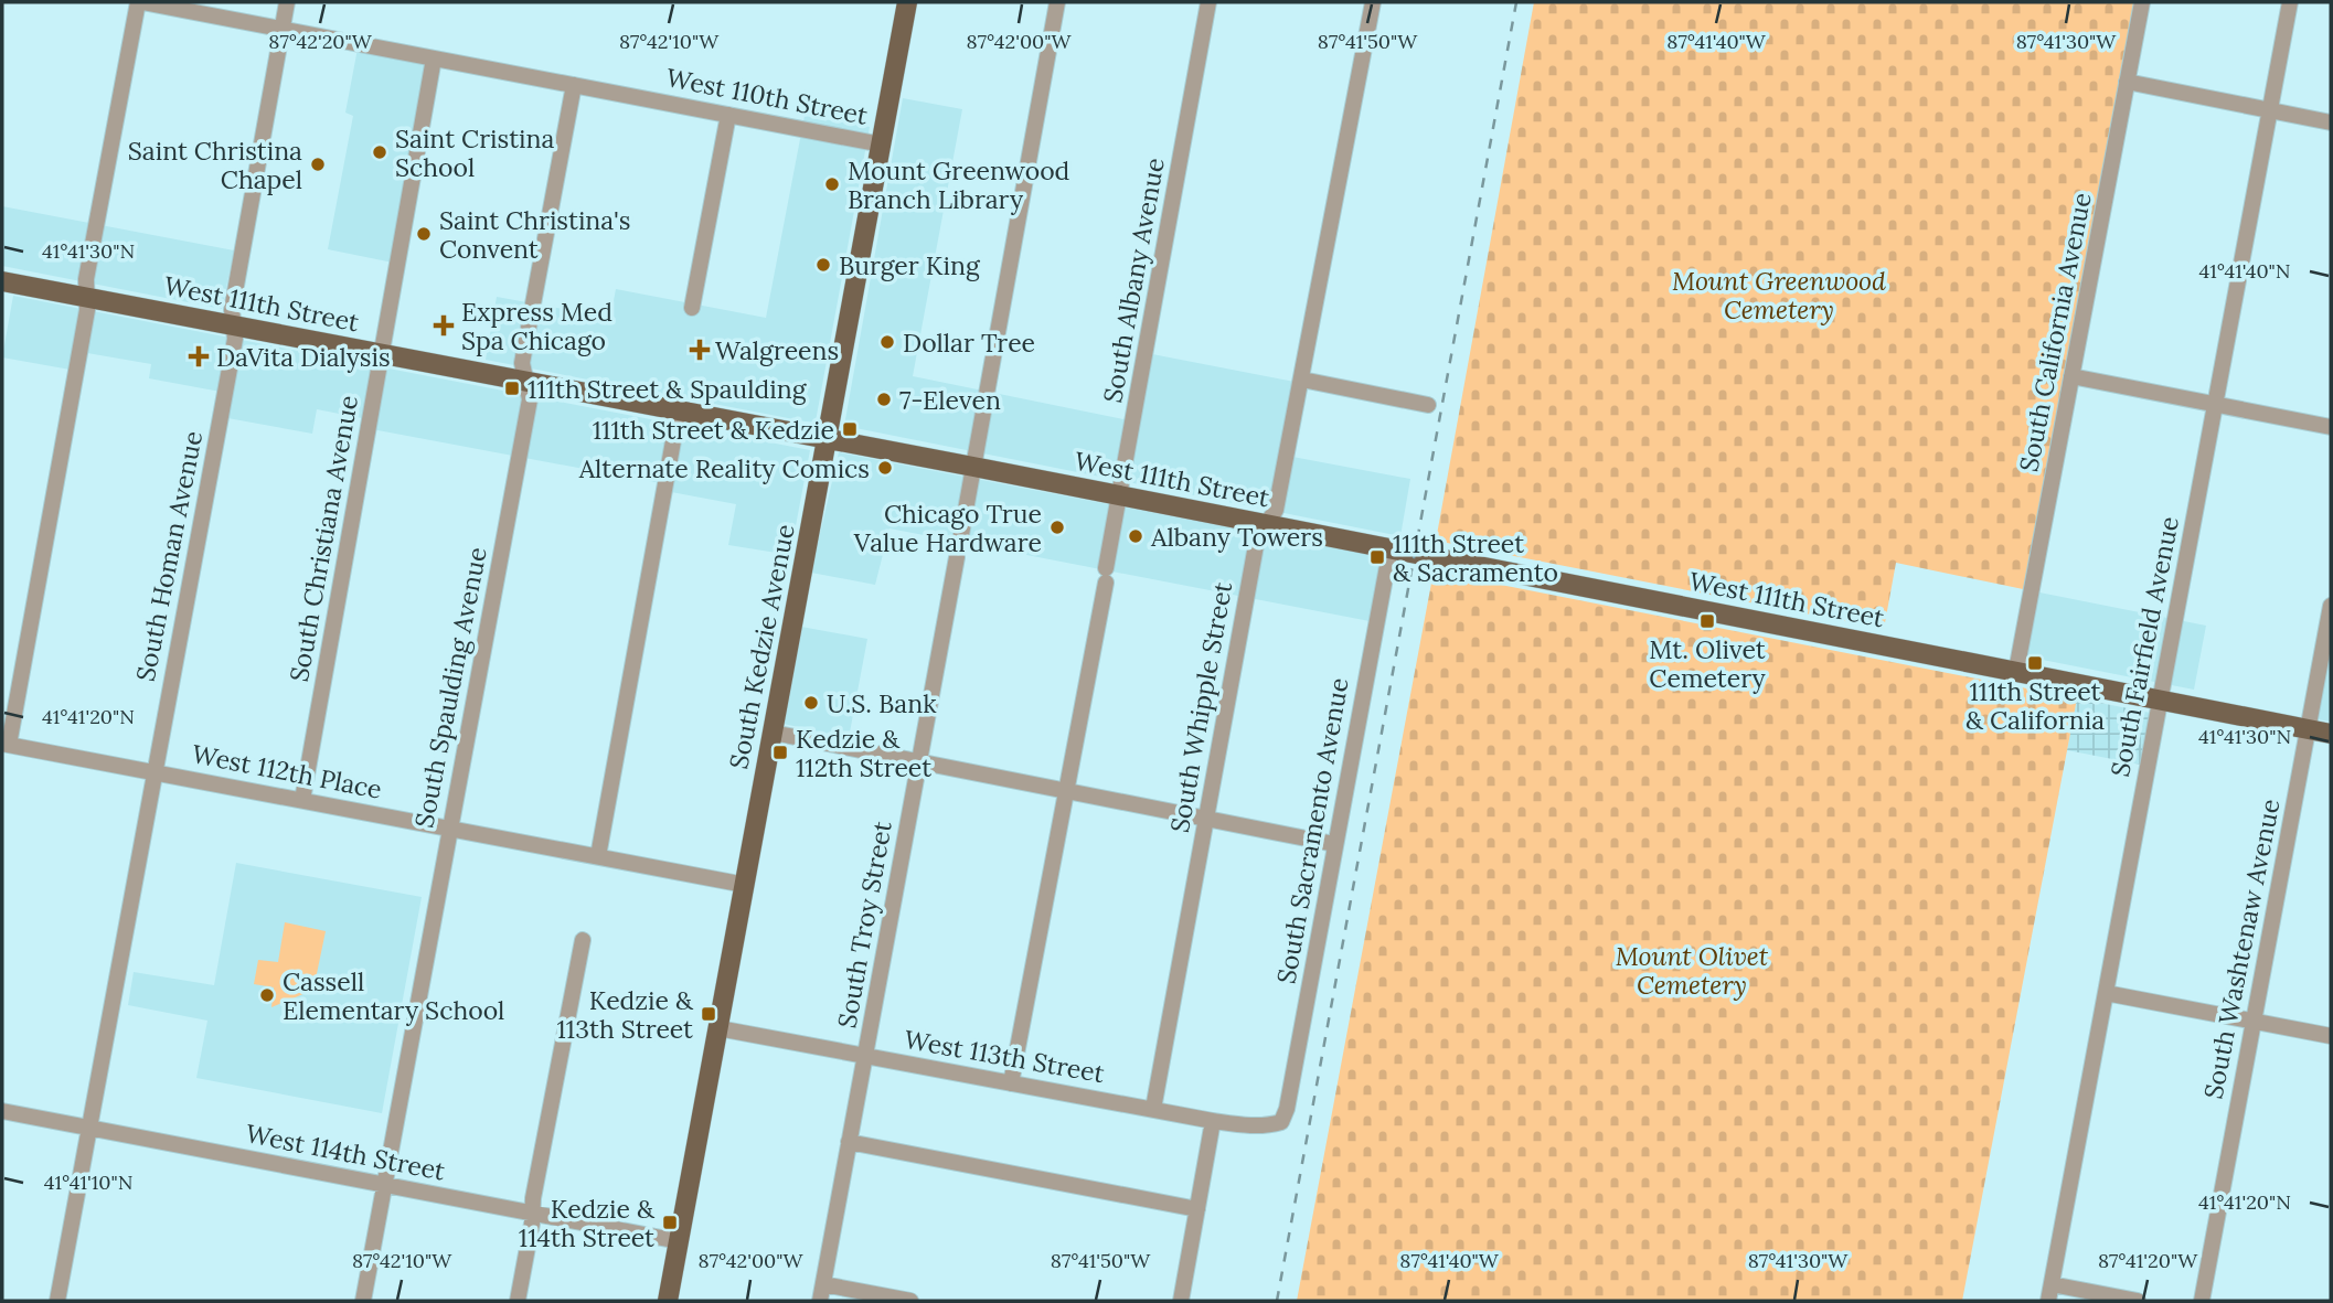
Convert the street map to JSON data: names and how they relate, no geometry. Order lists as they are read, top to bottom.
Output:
{
  "streets": {
    "main road": ["West 111th Street", "South Kedzie Avenue"],
    "street": [
      "West 110th Street",
      "South Albany Avenue",
      "South California Avenue",
      "South Christiana Avenue",
      "South Homan Avenue",
      "South Fairfield Avenue",
      "South Spaulding Avenue",
      "South Whipple Street",
      "West 112th Place",
      "South Sacramento Avenue",
      "South Troy Street",
      "South Washtenaw Avenue",
      "West 113th Street",
      "West 114th Street"
    ]
  },
  "crossings": [
    ["West 110th Street", "South Christiana Avenue"],
    ["West 110th Street", "South Homan Avenue"],
    ["West 110th Street", "South Kedzie Avenue"],
    ["West 110th Street", "South Spaulding Avenue"],
    ["South Albany Avenue", "West 111th Street"],
    ["South Albany Avenue", "West 113th Street"],
    ["West 111th Street", "South California Avenue"],
    ["West 111th Street", "South Christiana Avenue"],
    ["West 111th Street", "South Homan Avenue"],
    ["West 111th Street", "South Kedzie Avenue"],
    ["West 111th Street", "South Fairfield Avenue"],
    ["West 111th Street", "South Spaulding Avenue"],
    ["West 111th Street", "South Whipple Street"],
    ["West 111th Street", "South Sacramento Avenue"],
    ["West 111th Street", "South Washtenaw Avenue"],
    ["South Christiana Avenue", "West 112th Place"],
    ["South Homan Avenue", "West 112th Place"],
    ["South Homan Avenue", "West 114th Street"],
    ["South Kedzie Avenue", "West 112th Place"],
    ["South Kedzie Avenue", "West 113th Street"],
    ["South Kedzie Avenue", "West 114th Street"],
    ["South Spaulding Avenue", "West 112th Place"],
    ["South Spaulding Avenue", "West 114th Street"],
    ["South Whipple Street", "West 113th Street"],
    ["South Sacramento Avenue", "West 113th Street"],
    ["South Troy Street", "West 113th Street"]
  ],
  "parks": ["Mount Greenwood Cemetery", "Mount Olivet Cemetery"],
  "places": {
    "other": [
      "Saint Cristina School",
      "Saint Christina Chapel",
      "Mount Greenwood Branch Library",
      "Saint Christina's Convent",
      "Burger King",
      "Dollar Tree",
      "7-Eleven",
      "Alternate Reality Comics",
      "Chicago True Value Hardware",
      "Albany Towers",
      "U.S. Bank",
      "Cassell Elementary School"
    ],
    "health": ["Express Med Spa Chicago", "Walgreens", "DaVita Dialysis"],
    "transit": [
      "111th Street & Spaulding",
      "111th Street & Kedzie",
      "111th Street & Sacramento",
      "Mt. Olivet Cemetery",
      "111th Street & California",
      "Kedzie & 112th Street",
      "Kedzie & 113th Street",
      "Kedzie & 114th Street"
    ]
  },
  "coordinates": [
    "87°42'20\"W",
    "87°42'10\"W",
    "87°42'00\"W",
    "87°41'50\"W",
    "87°41'40\"W",
    "87°41'30\"W",
    "41°41'30\"N",
    "41°41'40\"N",
    "41°41'20\"N",
    "41°41'10\"N",
    "87°41'20\"W"
  ]
}
